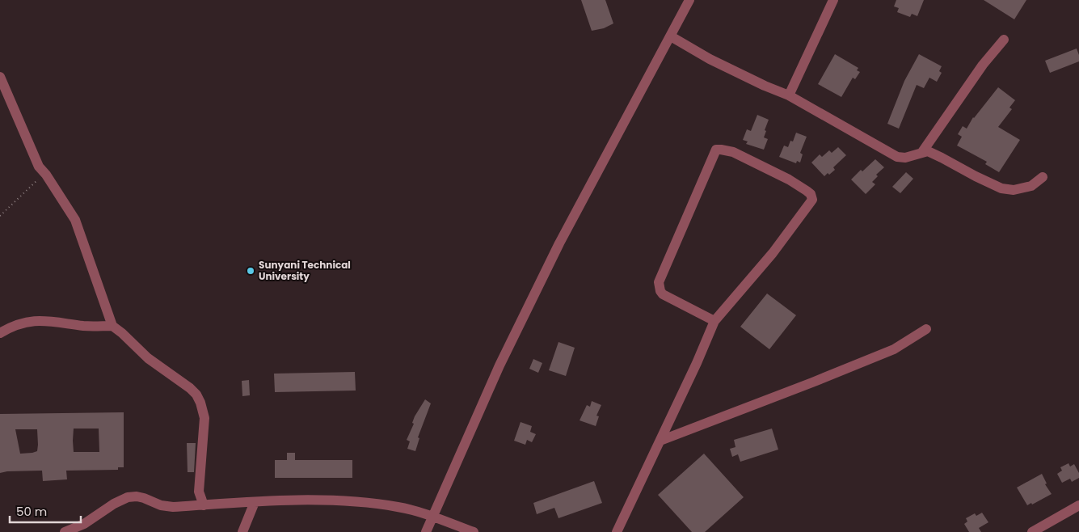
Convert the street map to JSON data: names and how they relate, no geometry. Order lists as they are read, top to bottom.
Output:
{
  "places": ["Sunyani Technical University"],
  "scale_bar": "50 m"
}
